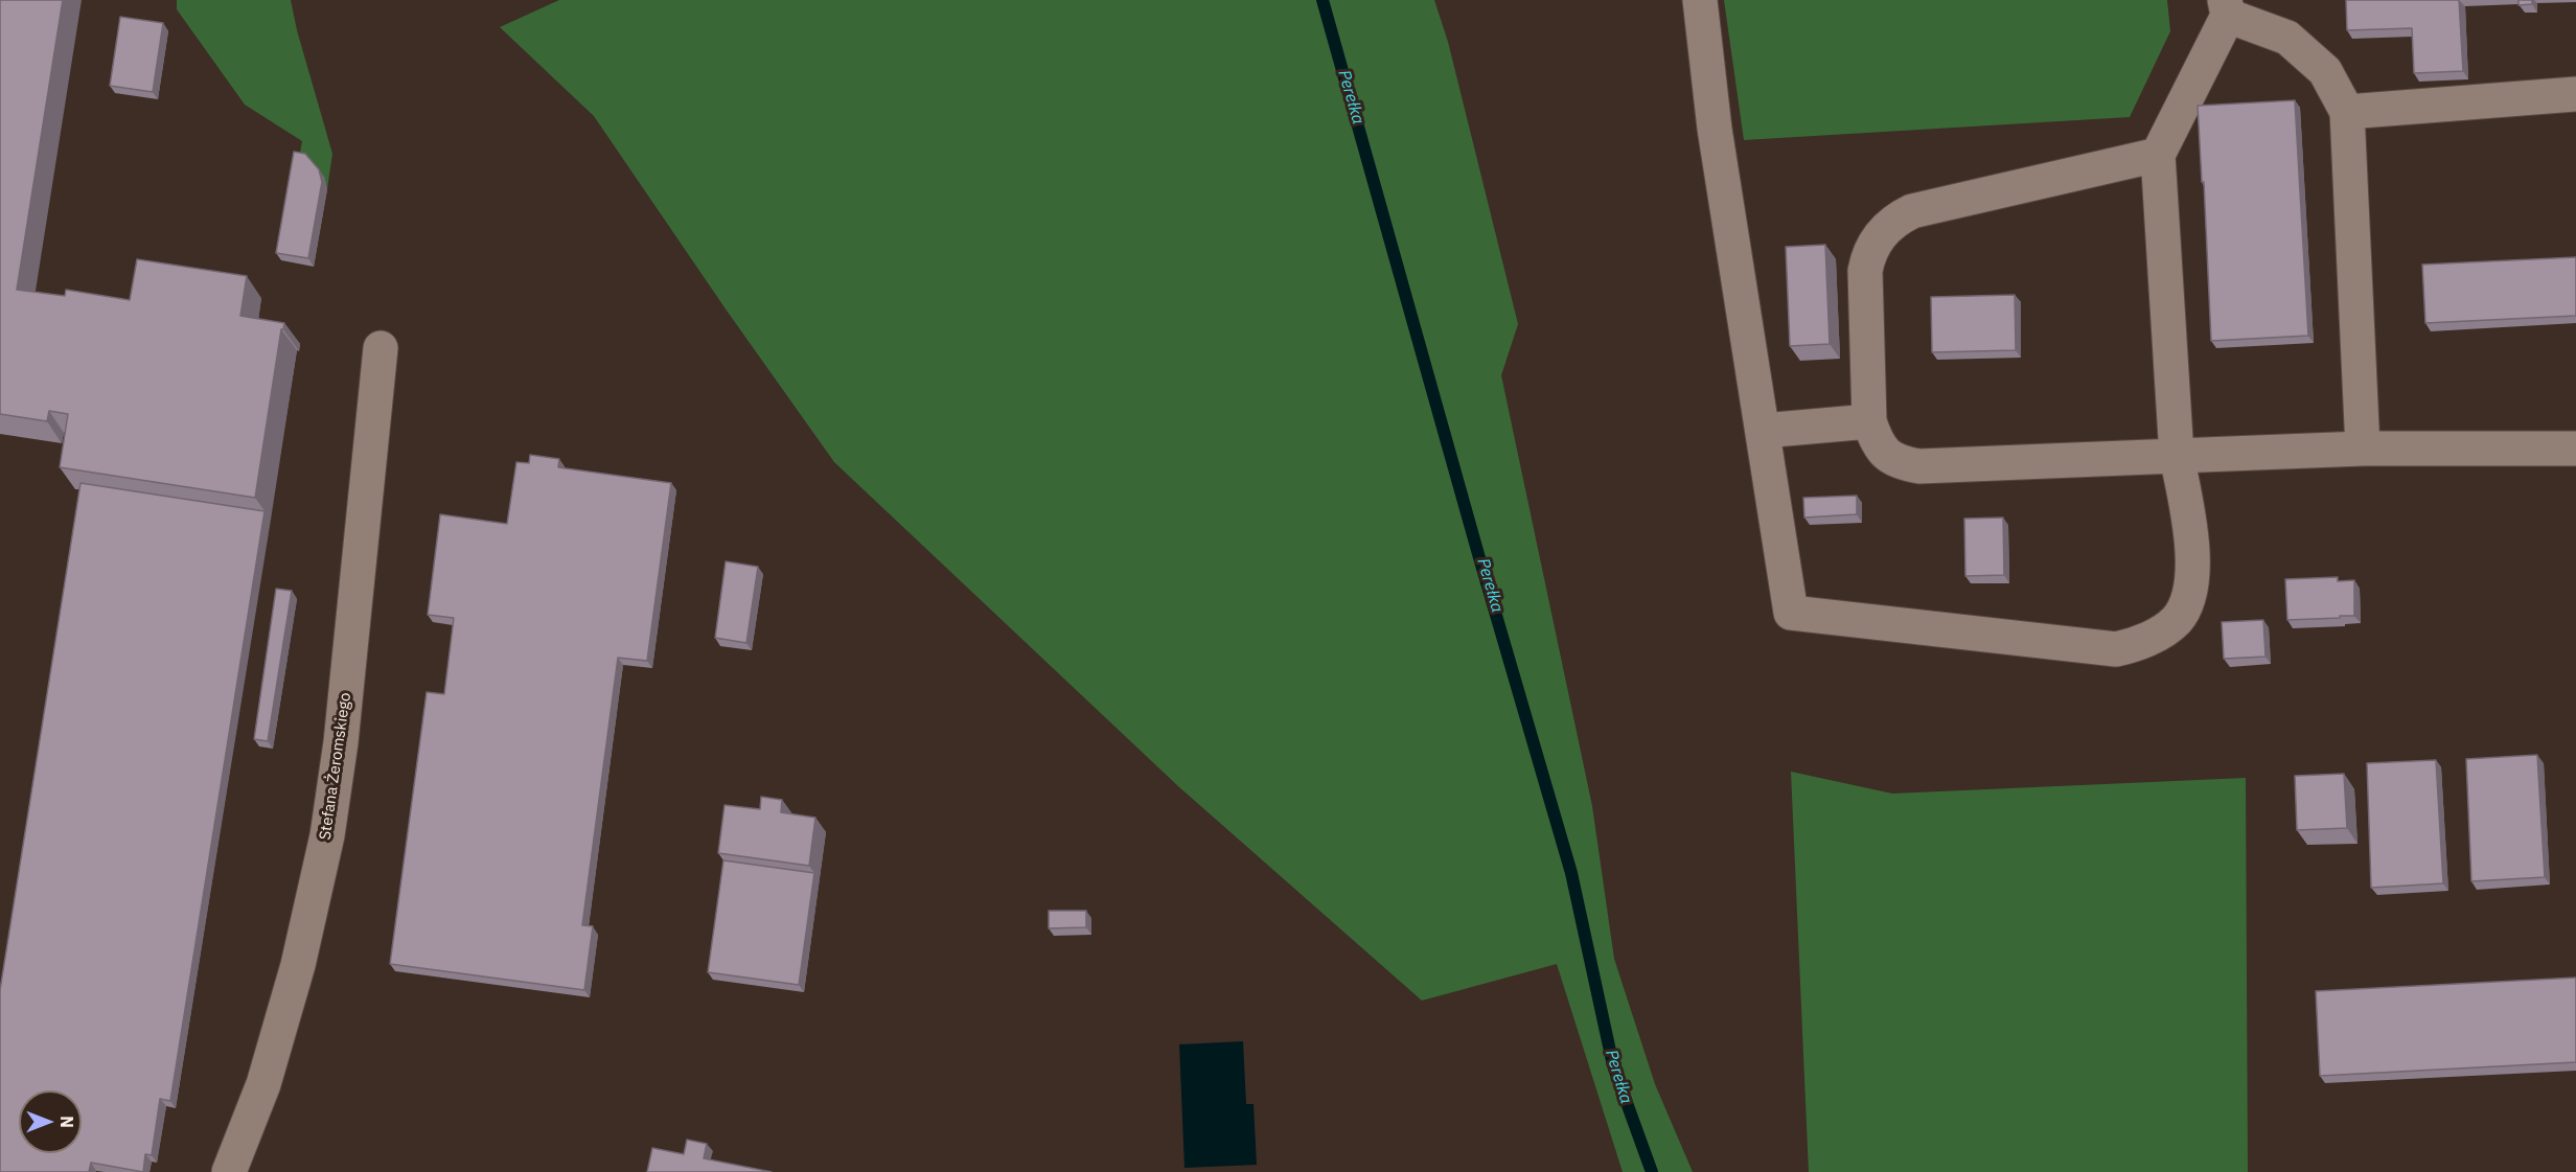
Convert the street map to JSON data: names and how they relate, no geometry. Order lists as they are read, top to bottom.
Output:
{
  "streets": {
    "street": ["Stefana Żeromskiego"]
  },
  "water": ["Perełka"],
  "north": "right"
}
